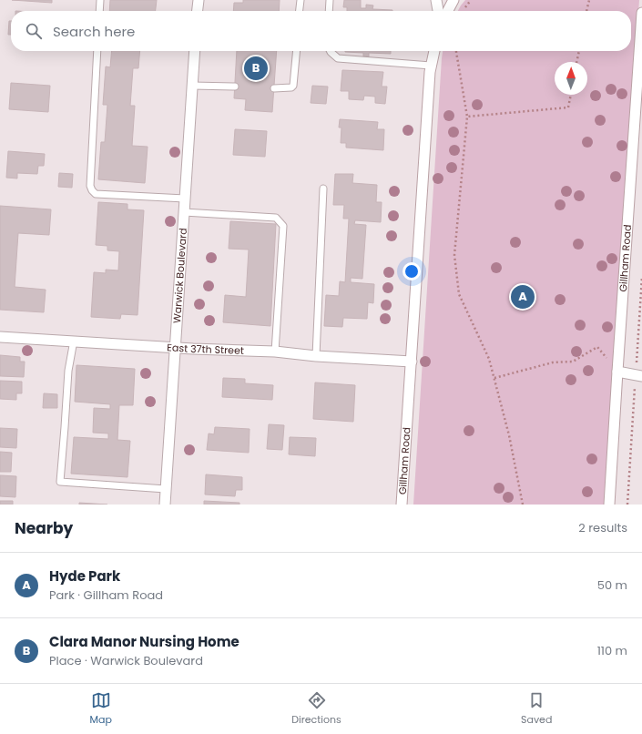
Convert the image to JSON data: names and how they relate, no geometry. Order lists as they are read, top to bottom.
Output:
{
  "streets": {
    "main road": ["Gillham Road", "Warwick Boulevard", "East 37th Street"]
  },
  "crossings": [
    ["Gillham Road", "East 37th Street"],
    ["Warwick Boulevard", "East 37th Street"]
  ],
  "north": "top",
  "page": {
    "search": "Search here",
    "pins": ["B", "A"],
    "heading": ["Nearby", "2 results"],
    "list": [
      {
        "mark": "A",
        "name": "Hyde Park",
        "note": "Park · Gillham Road",
        "value": "50 m"
      },
      {
        "mark": "B",
        "name": "Clara Manor Nursing Home",
        "note": "Place · Warwick Boulevard",
        "value": "110 m"
      }
    ],
    "nav": ["Map", "Directions", "Saved"]
  }
}
